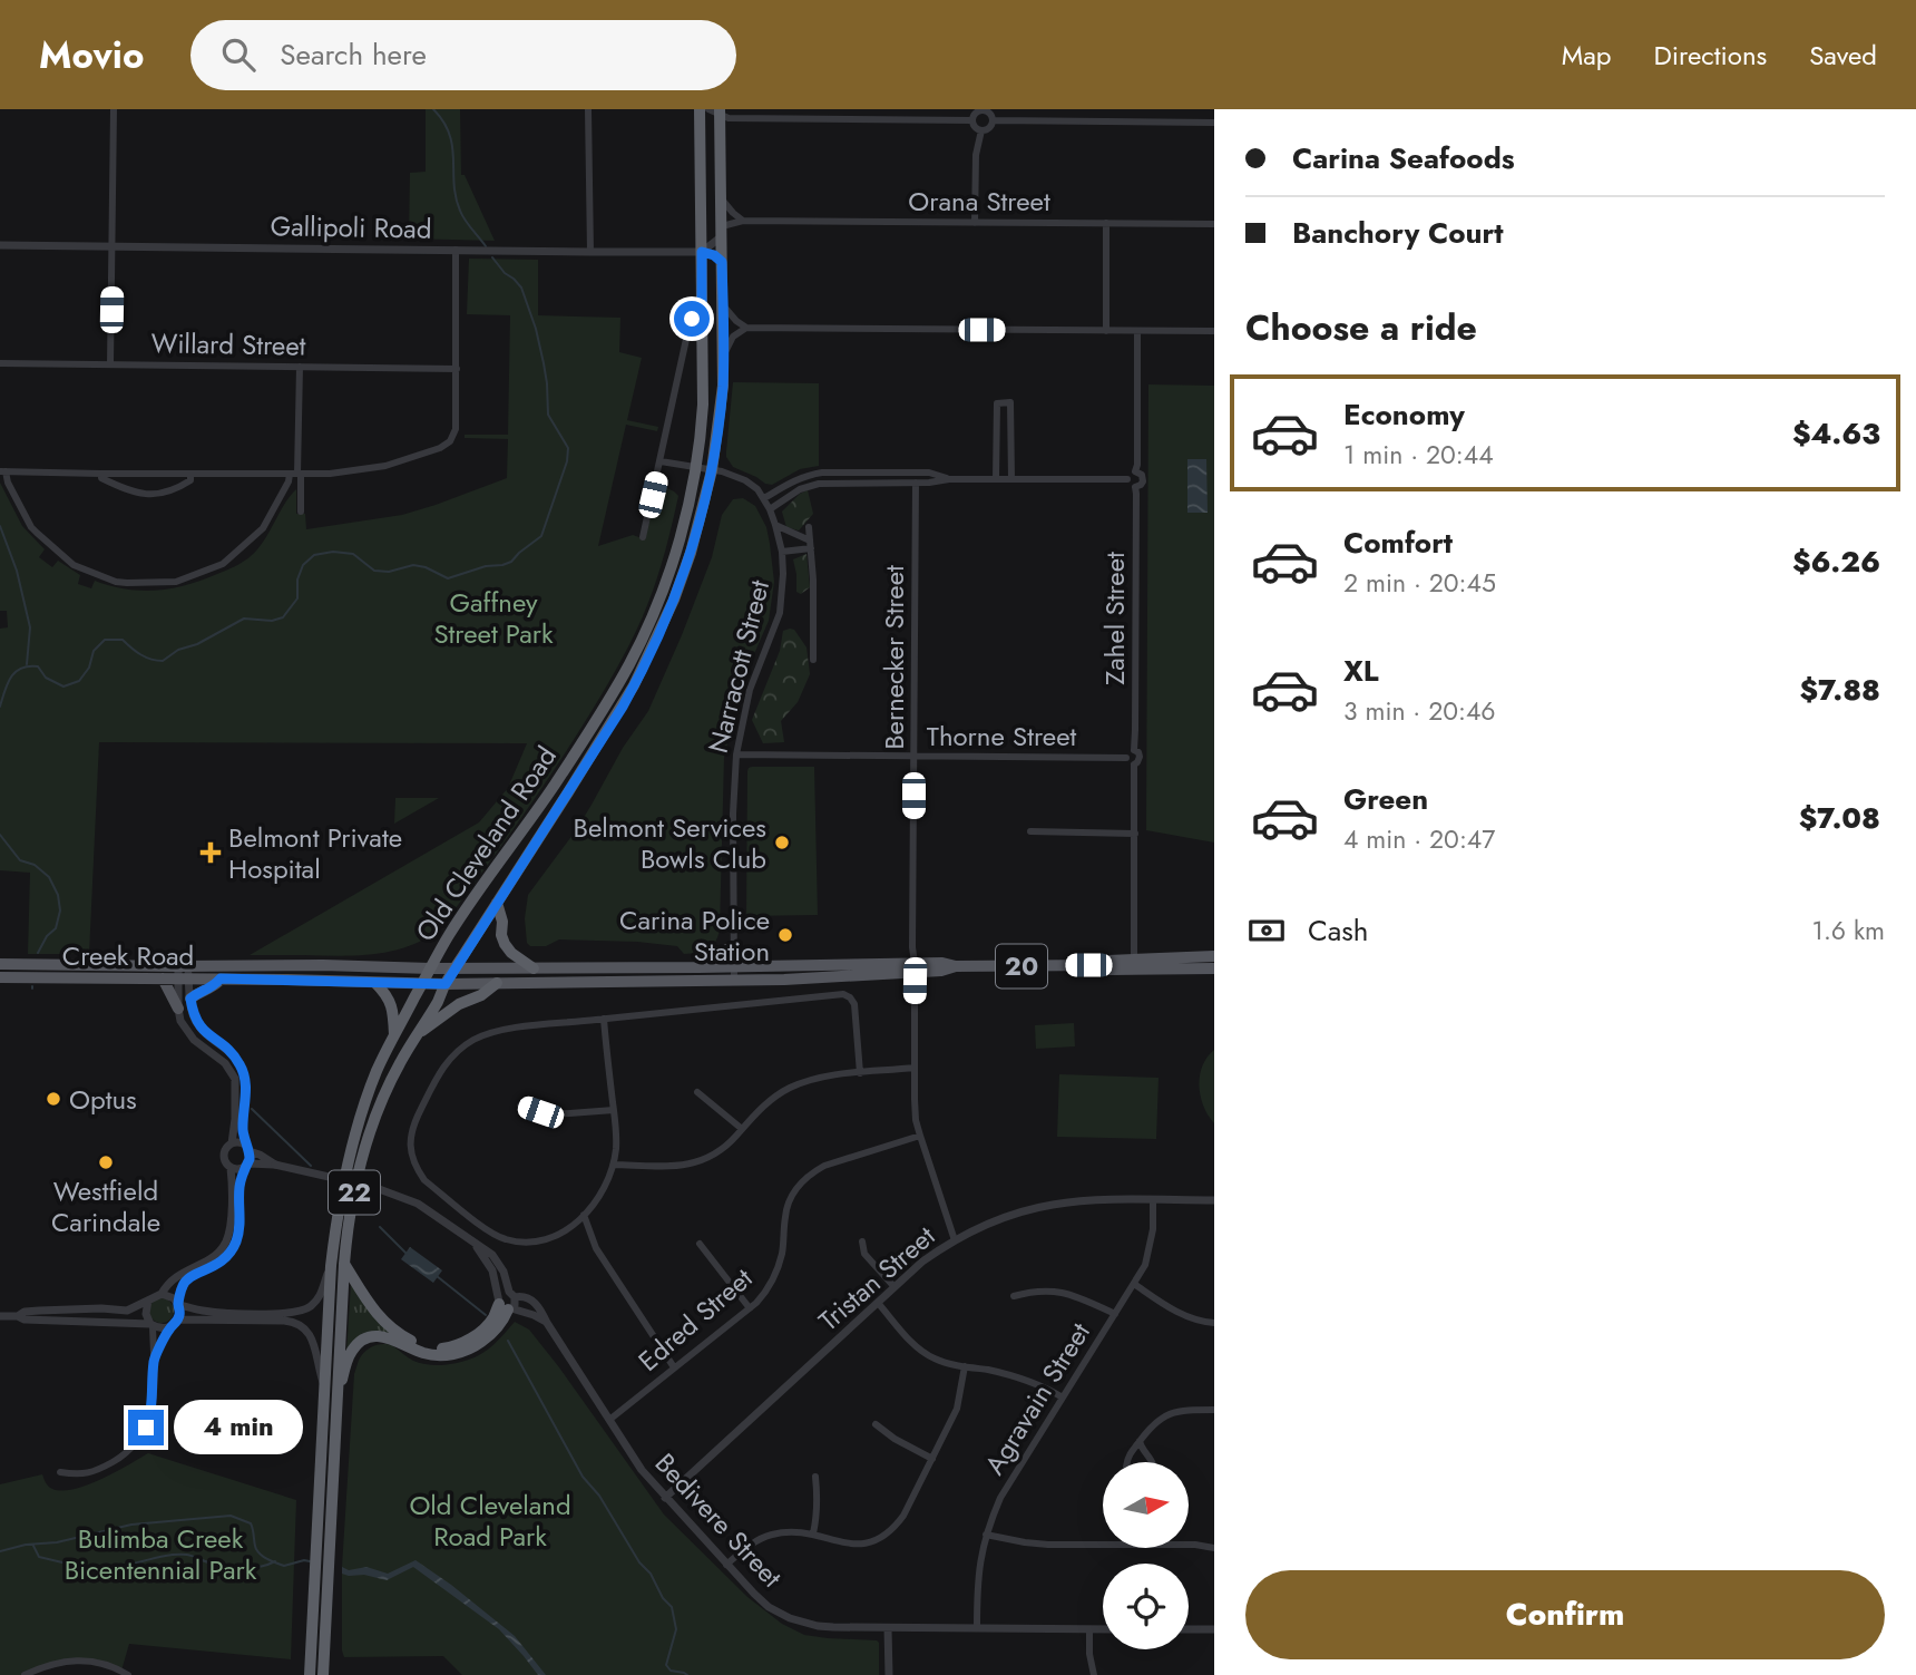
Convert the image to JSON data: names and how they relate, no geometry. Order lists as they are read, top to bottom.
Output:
{
  "streets": {
    "highway": ["Old Cleveland Road", "22"],
    "main road": ["Creek Road", "20"],
    "street": [
      "Orana Street",
      "Gallipoli Road",
      "Willard Street",
      "Zahel Street",
      "Bernecker Street",
      "Narracott Street",
      "Thorne Street",
      "Tristan Street",
      "Edred Street",
      "Agravain Street",
      "Bedivere Street"
    ]
  },
  "crossings": [
    ["Orana Street", "Old Cleveland Road"],
    ["Gallipoli Road", "Old Cleveland Road"],
    ["Zahel Street", "Thorne Street"],
    ["Bernecker Street", "Thorne Street"],
    ["Bernecker Street", "Creek Road"],
    ["Bernecker Street", "Tristan Street"],
    ["Bernecker Street", "Edred Street"],
    ["Narracott Street", "Thorne Street"],
    ["Narracott Street", "Creek Road"],
    ["Old Cleveland Road", "Creek Road"],
    ["Tristan Street", "Agravain Street"],
    ["Tristan Street", "Bedivere Street"],
    ["Edred Street", "Bedivere Street"],
    ["Agravain Street", "Bedivere Street"]
  ],
  "parks": ["Gaffney Street Park", "Old Cleveland Road Park", "Bulimba Creek Bicentennial Park"],
  "places": {
    "other": [
      "Belmont Services Bowls Club",
      "Carina Police Station",
      "Optus",
      "Westfield Carindale"
    ],
    "health": ["Belmont Private Hospital"]
  },
  "north": "right",
  "page": {
    "header": "Movio",
    "search": "Search here",
    "nav": ["Map", "Directions", "Saved"],
    "banner": ["Carina Seafoods", "Banchory Court"],
    "heading": "Choose a ride",
    "list": [
      {
        "name": "Economy",
        "note": "1 min · 20:44",
        "value": "$4.63"
      },
      {
        "name": "Comfort",
        "note": "2 min · 20:45",
        "value": "$6.26"
      },
      {
        "name": "XL",
        "note": "3 min · 20:46",
        "value": "$7.88"
      },
      {
        "name": "Green",
        "note": "4 min · 20:47",
        "value": "$7.08"
      }
    ],
    "pay": ["Cash", "1.6 km"],
    "bubble": "4 min",
    "buttons": "Confirm"
  }
}
